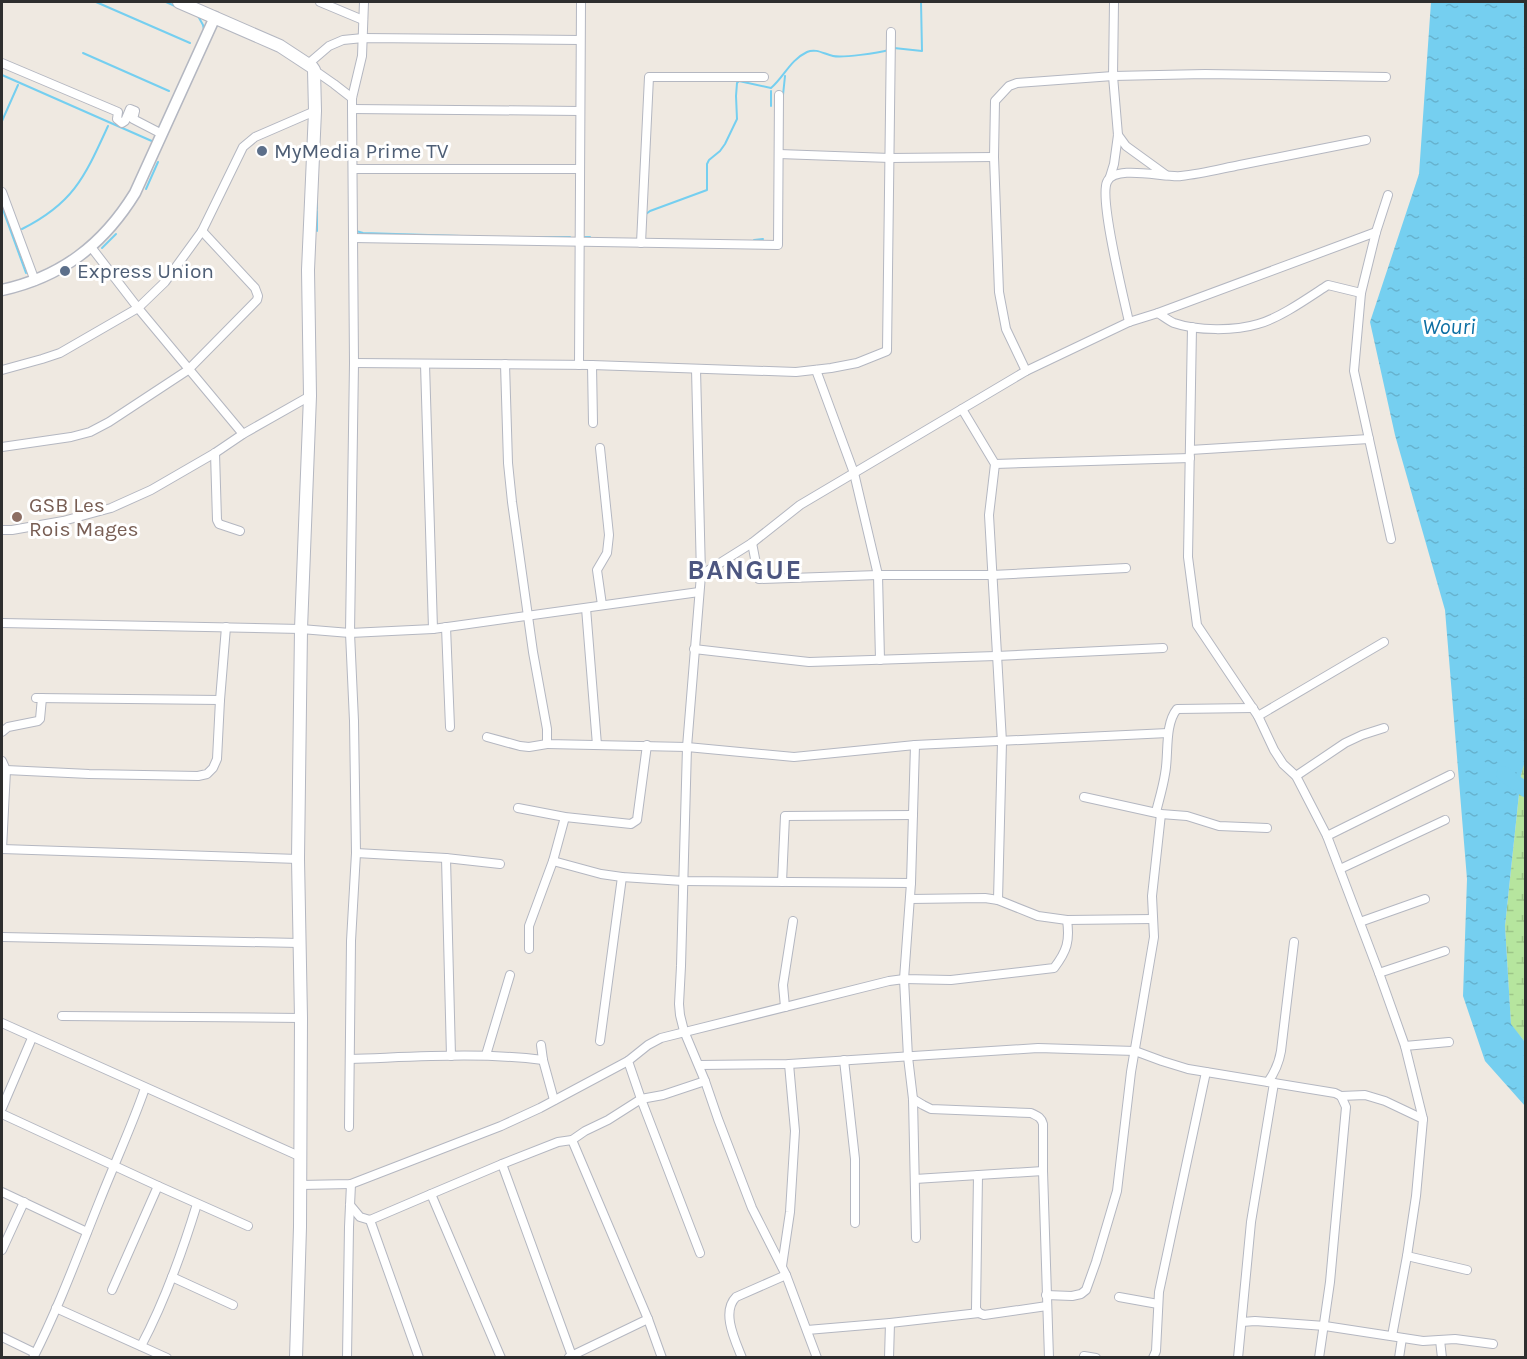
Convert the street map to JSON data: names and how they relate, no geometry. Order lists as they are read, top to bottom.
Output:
{
  "districts": ["BANGUE"],
  "water": ["Wouri"],
  "places": ["MyMedia Prime TV", "Express Union", "GSB Les Rois Mages"]
}
